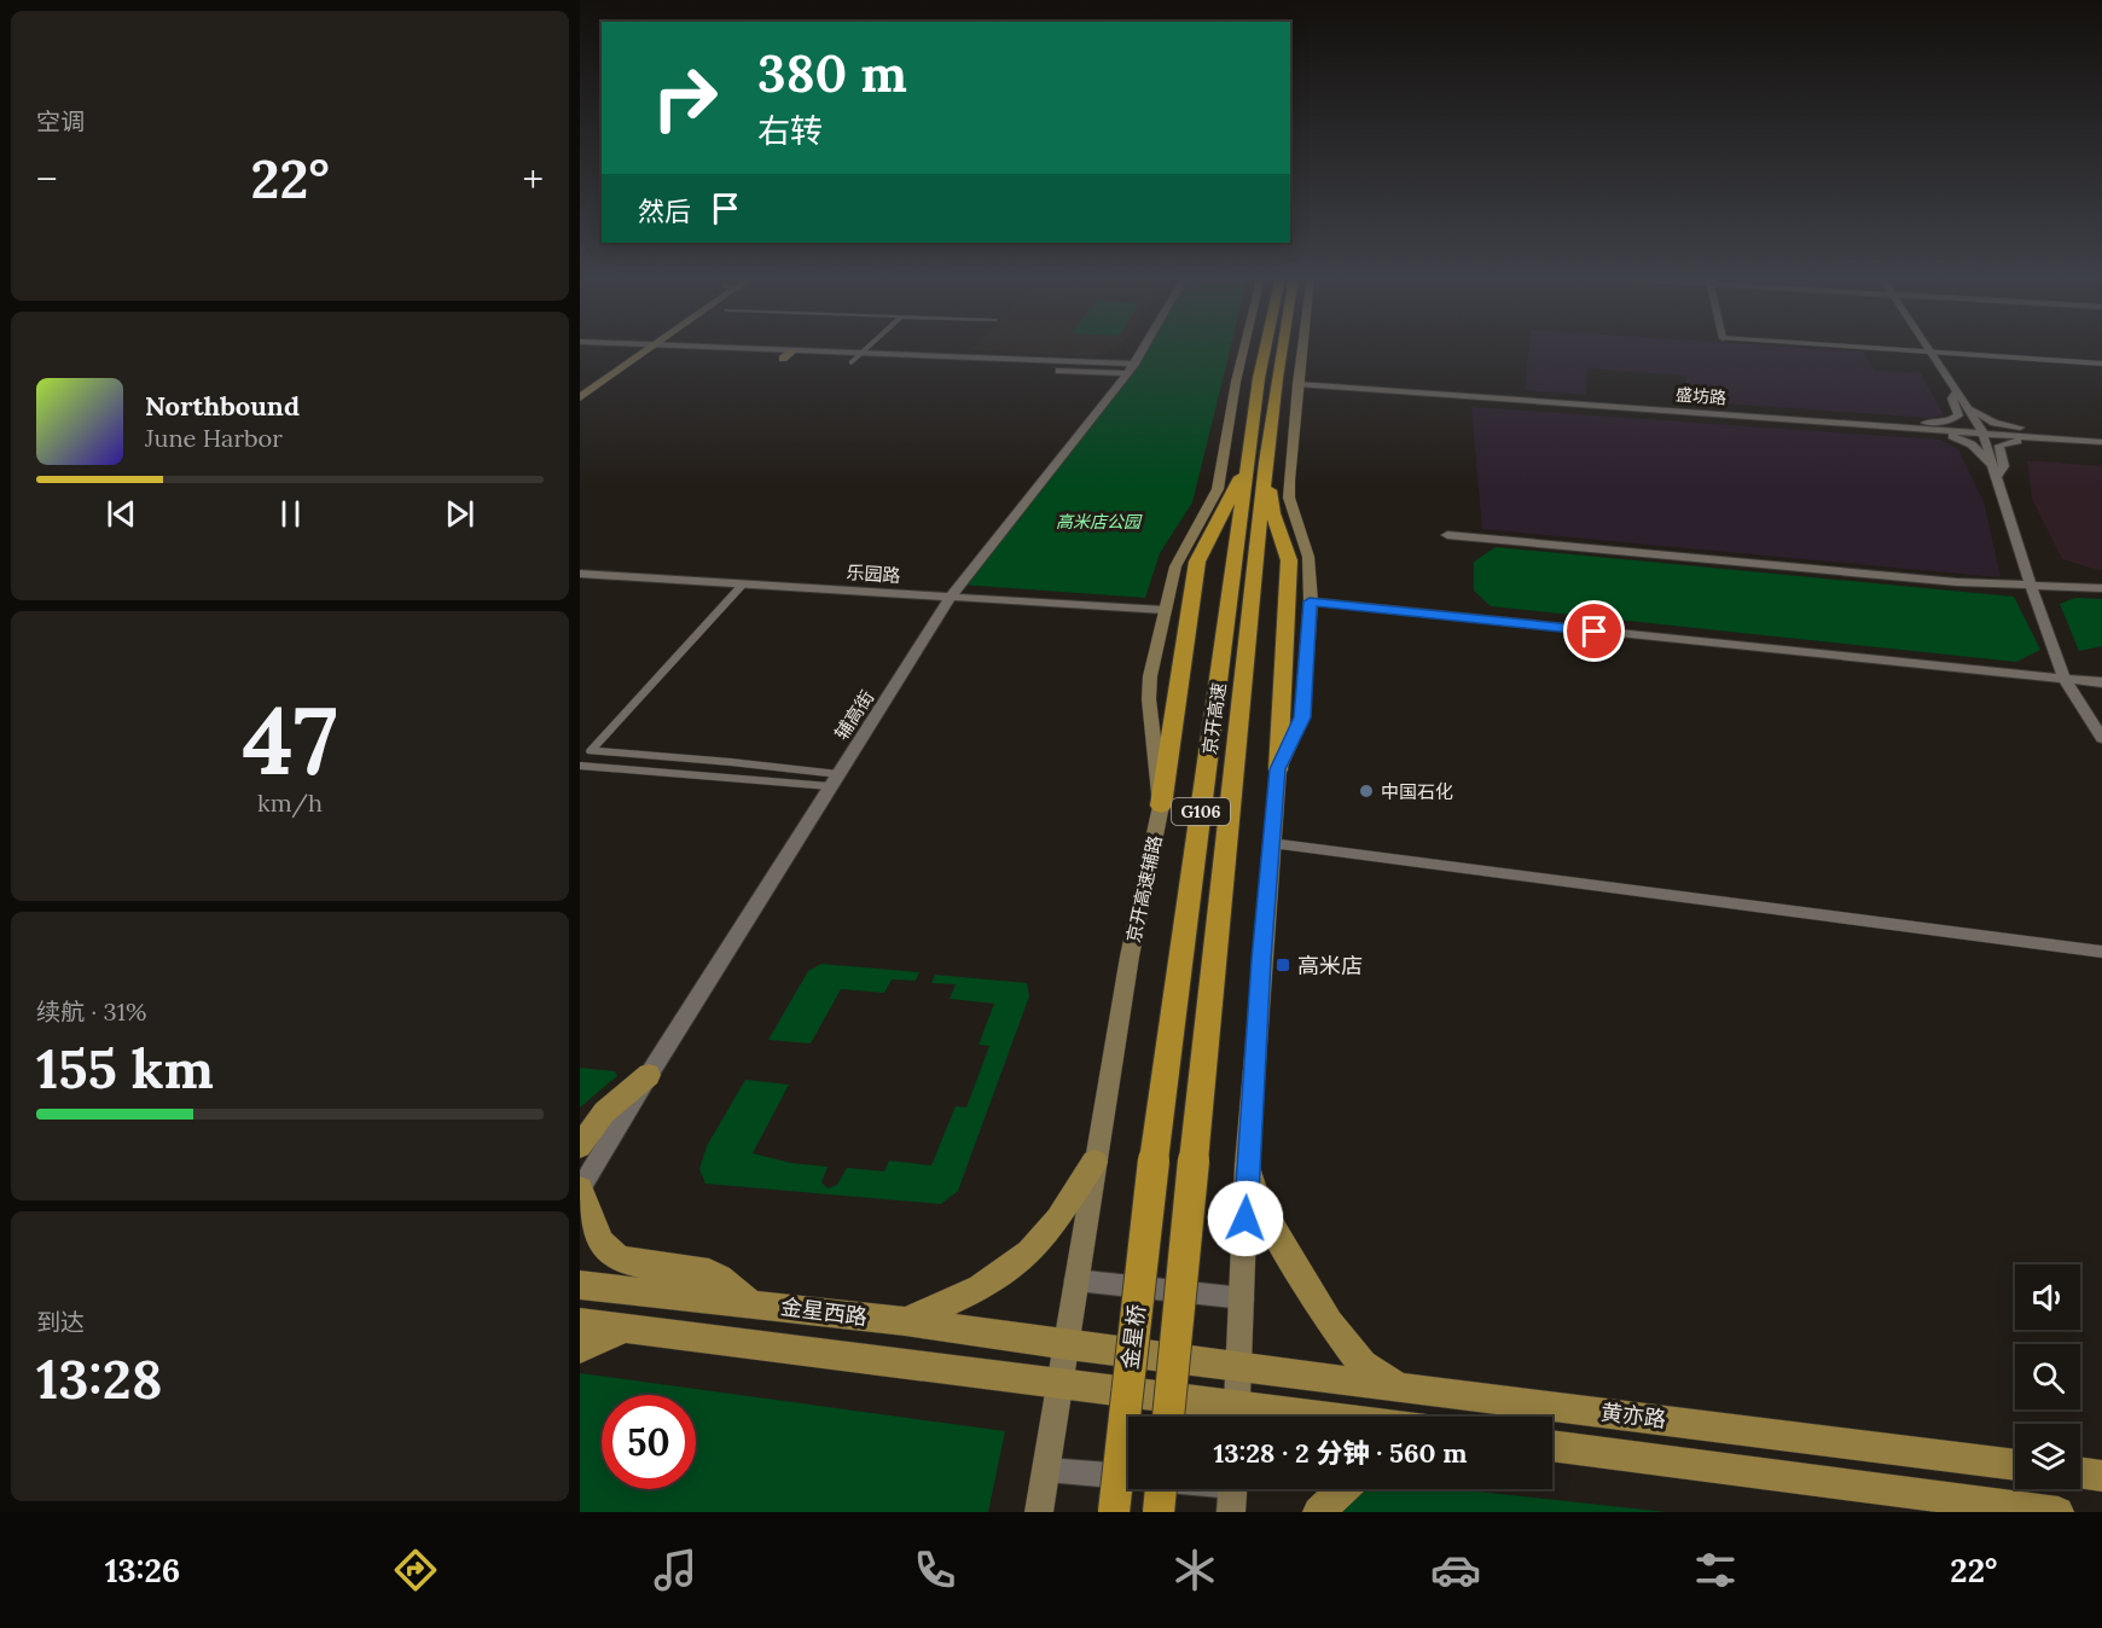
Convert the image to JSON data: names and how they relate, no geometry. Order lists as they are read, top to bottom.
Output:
{
  "streets": {
    "highway": ["京开高速", "G106", "金星桥"],
    "main road": ["京开高速辅路", "金星西路", "黄亦路"],
    "street": ["盛坊路", "乐园路", "辅高街"]
  },
  "crossings": [
    ["乐园路", "辅高街"],
    ["乐园路", "京开高速辅路"],
    ["京开高速", "金星桥"],
    ["京开高速辅路", "金星西路"],
    ["金星西路", "黄亦路"]
  ],
  "parks": ["高米店公园"],
  "places": {
    "other": ["中国石化"],
    "transit": ["高米店"]
  },
  "page": {
    "tile": [
      "空调",
      ["47", "km/h"],
      ["续航 · 31%", "155 km"],
      ["到达", "13:28"]
    ],
    "turn": ["380 m", "右转"],
    "heat": ["−", "22°", "+"],
    "then": "然后",
    "song": ["Northbound", "June Harbor"],
    "limit": "50",
    "trip": "13:28 · 2 分钟 · 560 m",
    "tabs": ["13:26", "22°"]
  }
}
